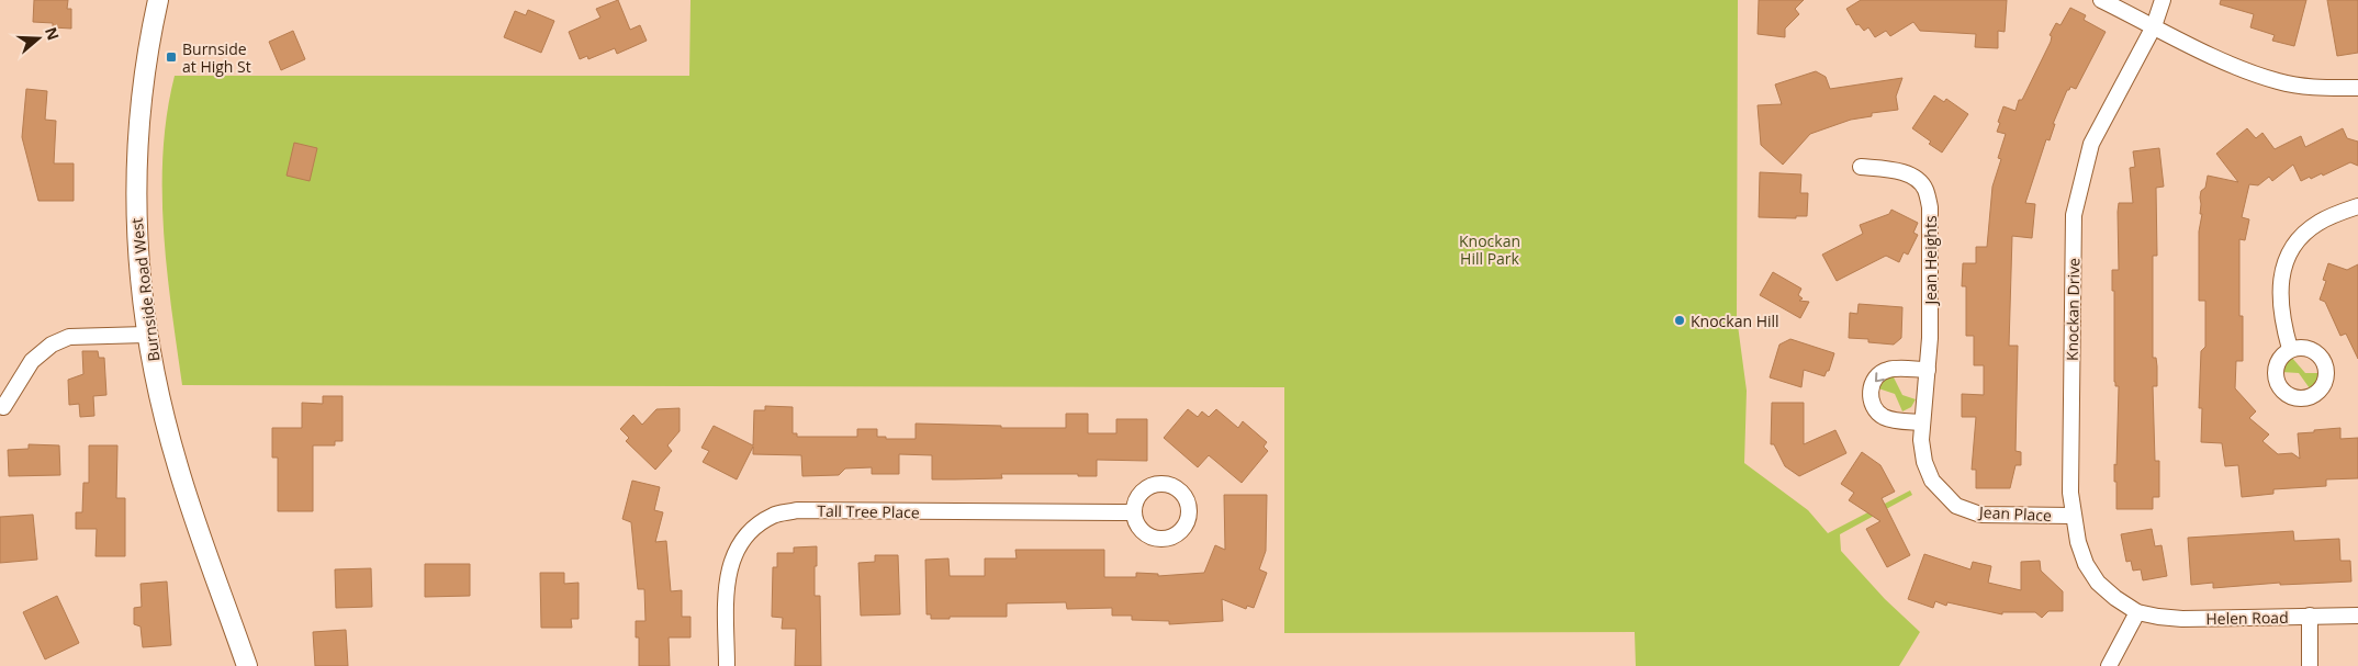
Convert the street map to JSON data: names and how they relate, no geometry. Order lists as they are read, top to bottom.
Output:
{
  "streets": {
    "street": [
      "Jean Heights",
      "Burnside Road West",
      "Knockan Drive",
      "Tall Tree Place",
      "Jean Place",
      "Helen Road"
    ]
  },
  "crossings": [
    ["Jean Heights", "Jean Place"],
    ["Knockan Drive", "Jean Place"],
    ["Knockan Drive", "Helen Road"]
  ],
  "parks": ["Knockan Hill Park"],
  "places": {
    "transit": ["Burnside at High St"],
    "other": ["Knockan Hill"]
  },
  "north": "right"
}
